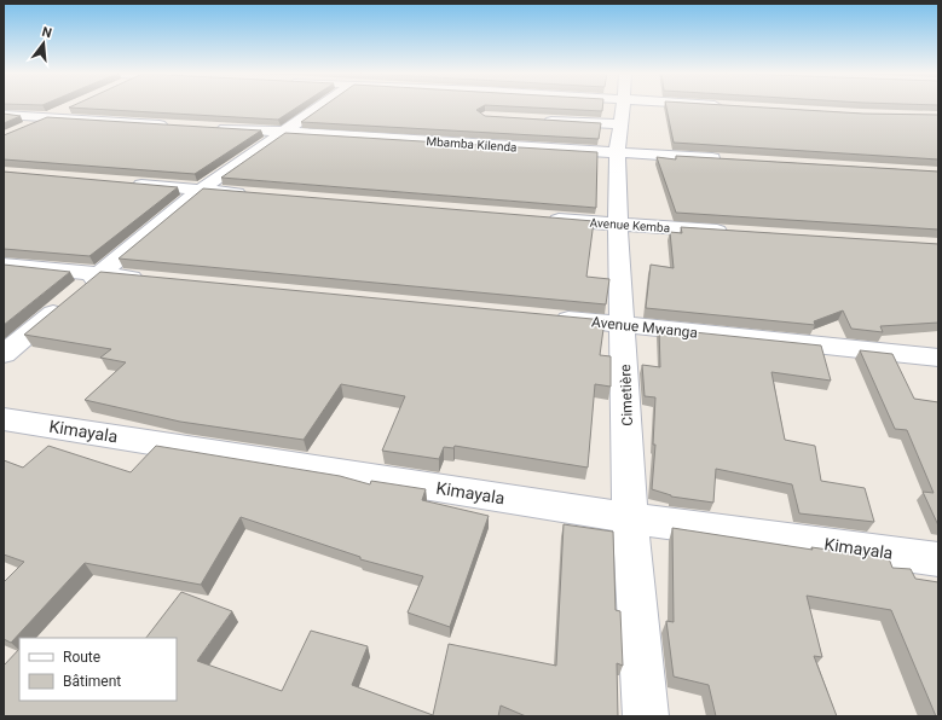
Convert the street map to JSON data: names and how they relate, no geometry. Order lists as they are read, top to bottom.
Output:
{
  "streets": {
    "street": [
      "Mbamba Kilenda",
      "Avenue Kemba",
      "Avenue Mwanga",
      "Cimetière",
      "Kimayala"
    ]
  },
  "crossings": [
    ["Mbamba Kilenda", "Cimetière"],
    ["Avenue Kemba", "Cimetière"],
    ["Avenue Mwanga", "Cimetière"],
    ["Cimetière", "Kimayala"]
  ],
  "legend": ["Route", "Bâtiment"],
  "north": "top"
}
